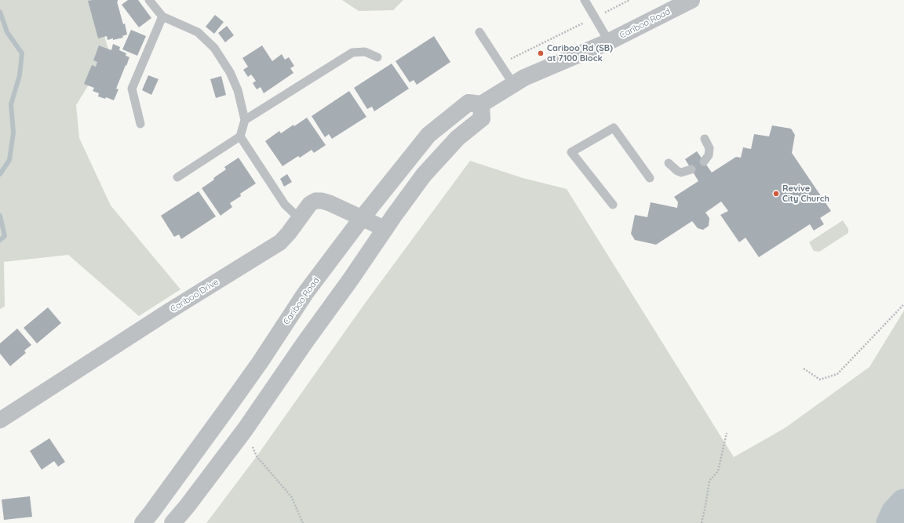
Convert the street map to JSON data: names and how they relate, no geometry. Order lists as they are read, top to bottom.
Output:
{
  "streets": {
    "street": ["Cariboo Road", "Cariboo Drive"]
  },
  "crossings": [
    ["Cariboo Road", "Cariboo Drive"]
  ],
  "places": ["Cariboo Rd (SB) at 7100 Block", "Revive City Church"]
}
